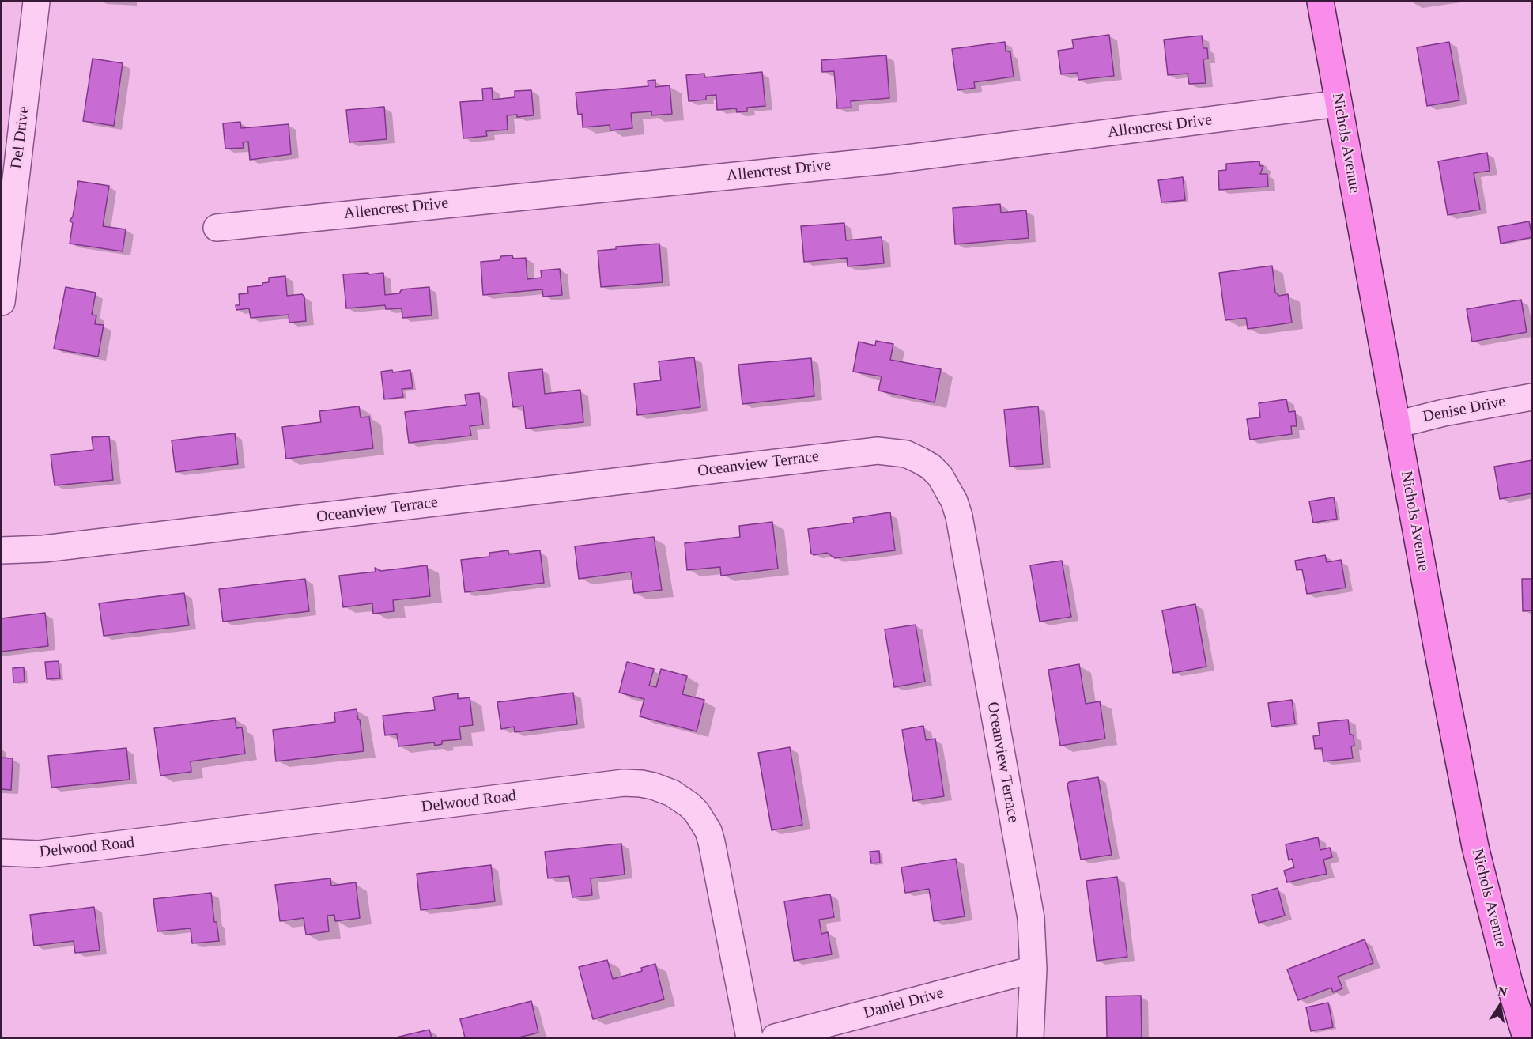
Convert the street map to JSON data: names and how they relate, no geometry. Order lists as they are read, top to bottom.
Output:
{
  "streets": {
    "main road": ["Nichols Avenue"],
    "street": [
      "Allencrest Drive",
      "Del Drive",
      "Denise Drive",
      "Oceanview Terrace",
      "Delwood Road",
      "Daniel Drive"
    ]
  },
  "crossings": [
    ["Allencrest Drive", "Nichols Avenue"],
    ["Nichols Avenue", "Denise Drive"],
    ["Oceanview Terrace", "Daniel Drive"]
  ],
  "north": "top"
}
